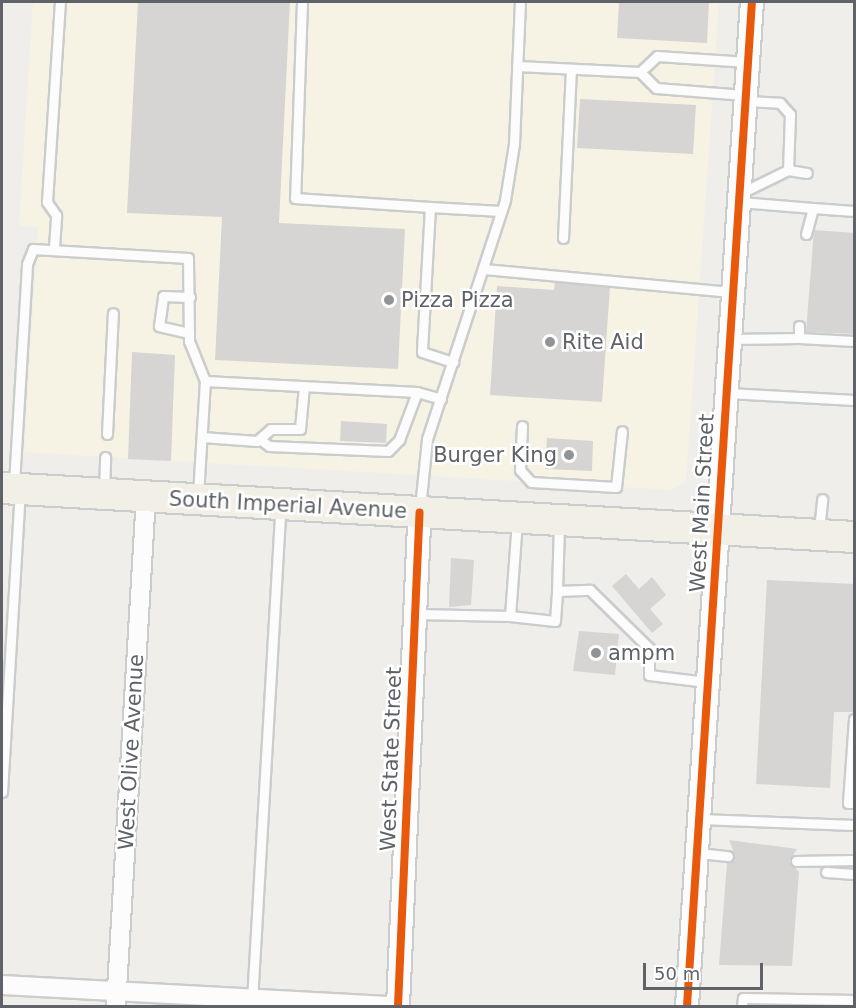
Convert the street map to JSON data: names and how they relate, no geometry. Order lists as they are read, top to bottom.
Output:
{
  "streets": {
    "highway": ["South Imperial Avenue"],
    "street": ["West Main Street", "West Olive Avenue", "West State Street"]
  },
  "crossings": [
    ["West Main Street", "South Imperial Avenue"],
    ["South Imperial Avenue", "West Olive Avenue"],
    ["South Imperial Avenue", "West State Street"]
  ],
  "places": [
    "Pizza Pizza",
    "Rite Aid",
    "Burger King",
    "ampm"
  ],
  "scale_bar": "50 m"
}
